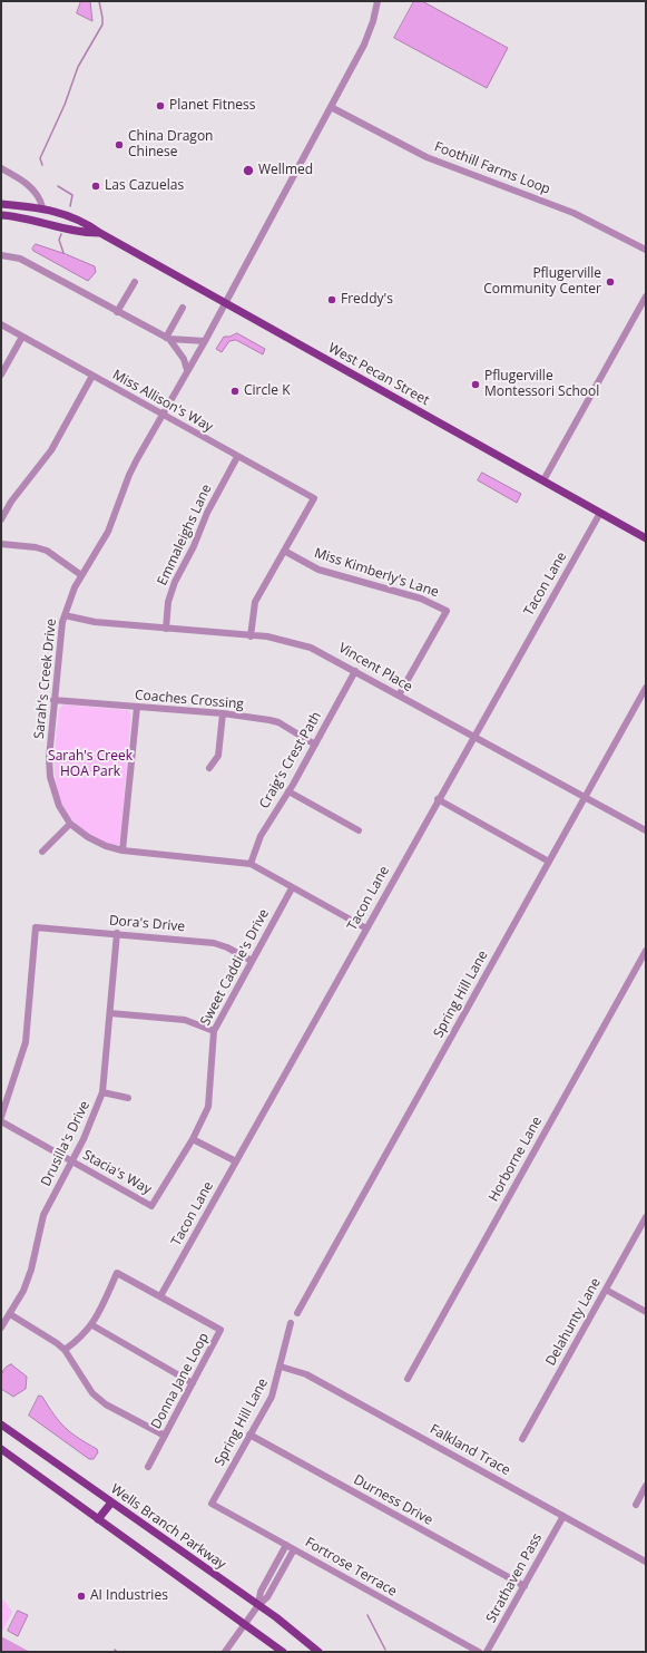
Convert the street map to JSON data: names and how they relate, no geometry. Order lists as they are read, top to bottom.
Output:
{
  "streets": {
    "main road": ["West Pecan Street", "Wells Branch Parkway"],
    "street": [
      "Foothill Farms Loop",
      "Miss Allison's Way",
      "Emmaleighs Lane",
      "Miss Kimberly's Lane",
      "Tacon Lane",
      "Vincent Place",
      "Sarah's Creek Drive",
      "Coaches Crossing",
      "Craig's Crest Path",
      "Dora's Drive",
      "Sweet Caddie's Drive",
      "Spring Hill Lane",
      "Drusilla's Drive",
      "Horborne Lane",
      "Stacia's Way",
      "Delahunty Lane",
      "Donna Jane Loop",
      "Falkland Trace",
      "Durness Drive",
      "Fortrose Terrace",
      "Strathaven Pass"
    ]
  },
  "crossings": [
    ["Foothill Farms Loop", "Sarah's Creek Drive"],
    ["West Pecan Street", "Tacon Lane"],
    ["West Pecan Street", "Sarah's Creek Drive"],
    ["Miss Allison's Way", "Emmaleighs Lane"],
    ["Miss Allison's Way", "Miss Kimberly's Lane"],
    ["Miss Allison's Way", "Sarah's Creek Drive"],
    ["Emmaleighs Lane", "Vincent Place"],
    ["Miss Kimberly's Lane", "Vincent Place"],
    ["Tacon Lane", "Vincent Place"],
    ["Tacon Lane", "Sarah's Creek Drive"],
    ["Tacon Lane", "Donna Jane Loop"],
    ["Vincent Place", "Sarah's Creek Drive"],
    ["Vincent Place", "Craig's Crest Path"],
    ["Vincent Place", "Spring Hill Lane"],
    ["Sarah's Creek Drive", "Coaches Crossing"],
    ["Sarah's Creek Drive", "Craig's Crest Path"],
    ["Sarah's Creek Drive", "Sweet Caddie's Drive"],
    ["Coaches Crossing", "Craig's Crest Path"],
    ["Dora's Drive", "Sweet Caddie's Drive"],
    ["Dora's Drive", "Drusilla's Drive"],
    ["Sweet Caddie's Drive", "Stacia's Way"],
    ["Spring Hill Lane", "Falkland Trace"],
    ["Spring Hill Lane", "Durness Drive"],
    ["Spring Hill Lane", "Fortrose Terrace"],
    ["Drusilla's Drive", "Stacia's Way"],
    ["Falkland Trace", "Strathaven Pass"],
    ["Durness Drive", "Strathaven Pass"]
  ],
  "parks": ["Sarah's Creek HOA Park"],
  "places": [
    "Planet Fitness",
    "China Dragon Chinese",
    "Wellmed",
    "Las Cazuelas",
    "Pflugerville Community Center",
    "Freddy's",
    "Pflugerville Montessori School",
    "Circle K",
    "AI Industries"
  ]
}
